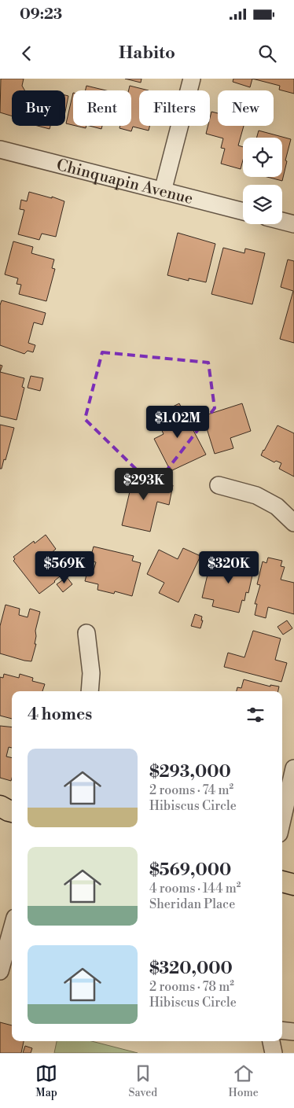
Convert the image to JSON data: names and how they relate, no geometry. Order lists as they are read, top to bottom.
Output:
{
  "streets": {
    "street": ["Chinquapin Avenue"]
  },
  "page": {
    "status": "09:23",
    "header": "Habito",
    "chip": [
      "Buy",
      "Rent",
      "Filters",
      "New"
    ],
    "price": [
      "$1.02M",
      "$293K",
      "$569K",
      "$320K"
    ],
    "heading": "4 homes",
    "list": [
      {
        "name": "$293,000",
        "note": "2 rooms · 74 m² · Hibiscus Circle"
      },
      {
        "name": "$569,000",
        "note": "4 rooms · 144 m² · Sheridan Place"
      },
      {
        "name": "$320,000",
        "note": "2 rooms · 78 m² · Hibiscus Circle"
      }
    ],
    "tabs": ["Map", "Saved", "Home"]
  }
}
